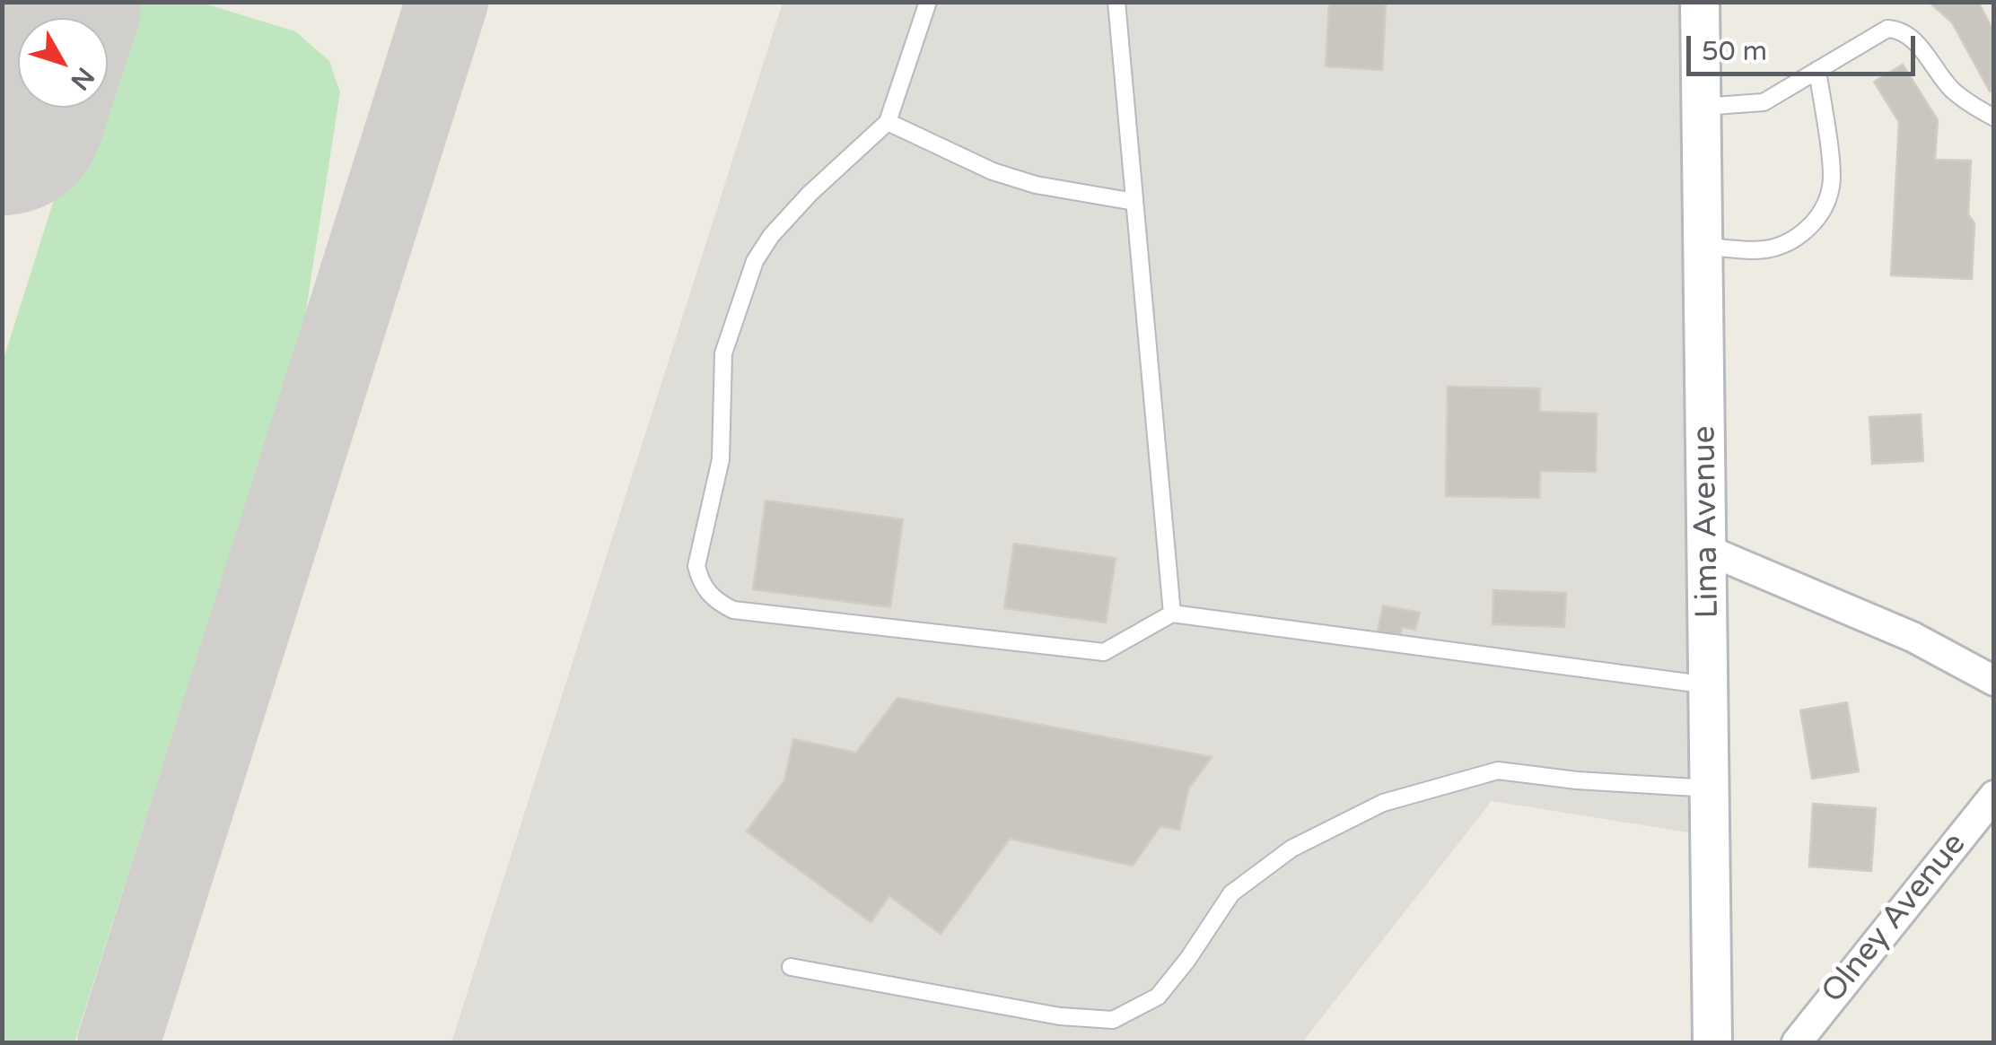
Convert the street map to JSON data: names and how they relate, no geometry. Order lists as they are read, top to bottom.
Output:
{
  "streets": {
    "street": ["Lima Avenue", "Olney Avenue"]
  },
  "scale_bar": "50 m",
  "north": "bottom right"
}
